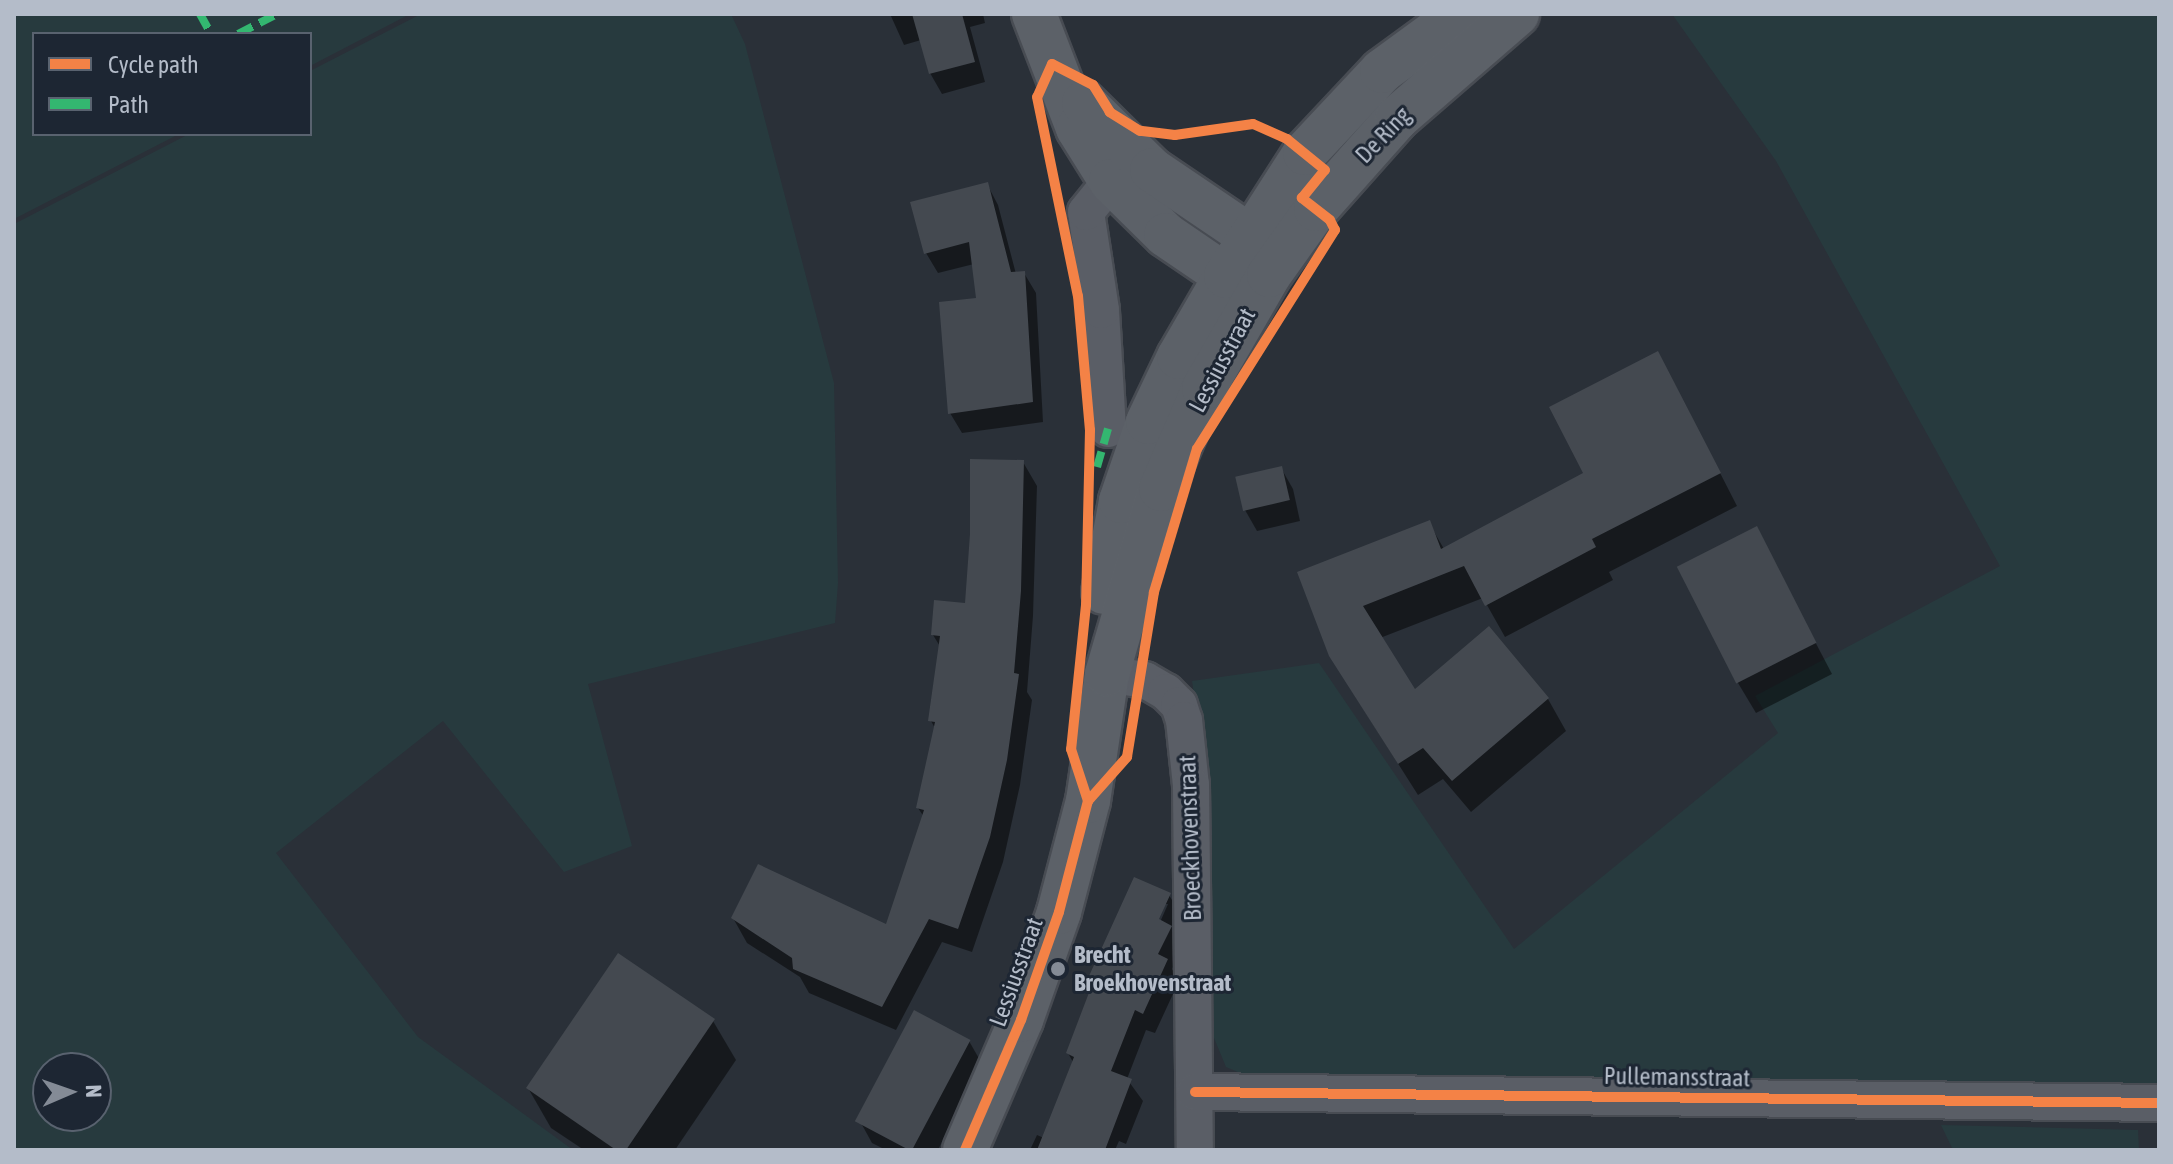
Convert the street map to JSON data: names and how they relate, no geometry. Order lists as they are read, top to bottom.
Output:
{
  "streets": {
    "main road": ["De Ring", "Lessiusstraat"],
    "street": ["Broeckhovenstraat", "Pullemansstraat"]
  },
  "crossings": [
    ["De Ring", "Lessiusstraat"],
    ["Lessiusstraat", "Broeckhovenstraat"],
    ["Broeckhovenstraat", "Pullemansstraat"]
  ],
  "places": ["Brecht Broekhovenstraat"],
  "legend": ["Cycle path", "Path"],
  "north": "right"
}
